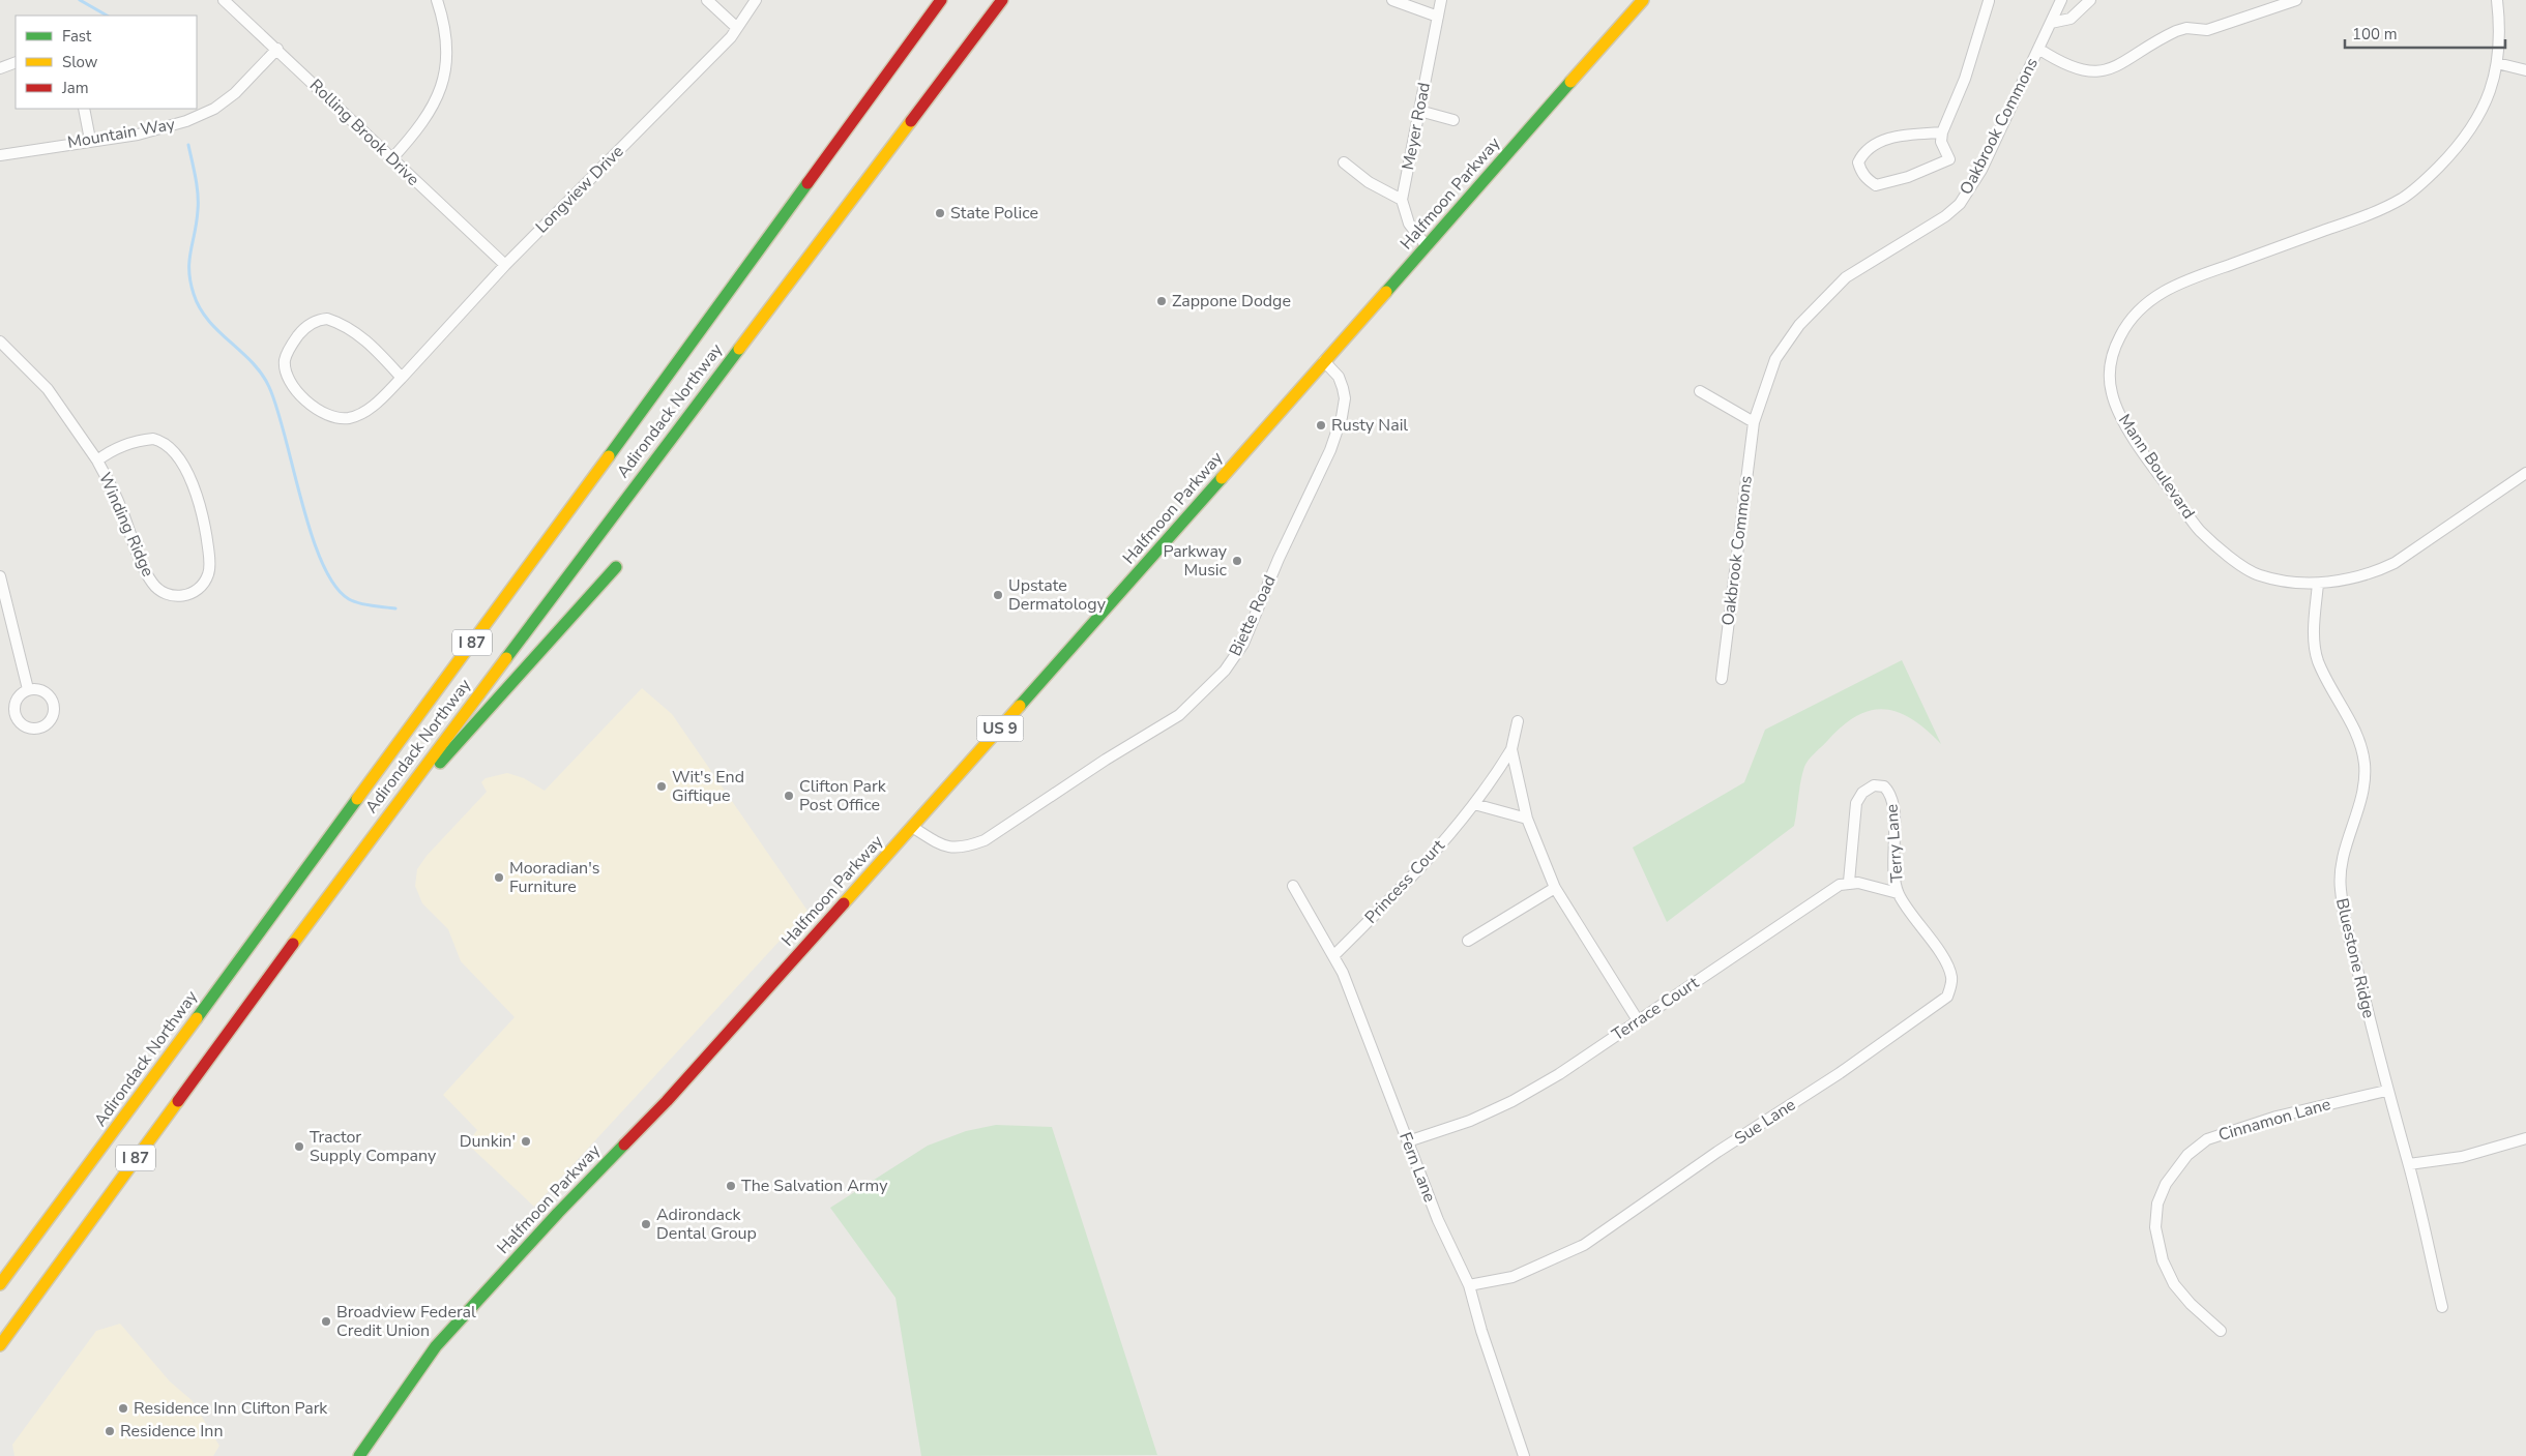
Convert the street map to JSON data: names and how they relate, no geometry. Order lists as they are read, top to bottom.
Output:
{
  "streets": {
    "main road": [
      "Halfmoon Parkway",
      "Adirondack Northway",
      "I 87",
      "US 9"
    ],
    "street": [
      "Meyer Road",
      "Oakbrook Commons",
      "Rolling Brook Drive",
      "Mountain Way",
      "Longview Drive",
      "Mann Boulevard",
      "Winding Ridge",
      "Biette Road",
      "Terry Lane",
      "Princess Court",
      "Bluestone Ridge",
      "Terrace Court",
      "Cinnamon Lane",
      "Sue Lane",
      "Fern Lane"
    ]
  },
  "crossings": [
    ["Meyer Road", "Halfmoon Parkway"],
    ["Rolling Brook Drive", "Mountain Way"],
    ["Rolling Brook Drive", "Longview Drive"],
    ["Halfmoon Parkway", "Biette Road"],
    ["Mann Boulevard", "Bluestone Ridge"],
    ["Terry Lane", "Terrace Court"],
    ["Terry Lane", "Sue Lane"],
    ["Princess Court", "Terrace Court"],
    ["Princess Court", "Fern Lane"],
    ["Bluestone Ridge", "Cinnamon Lane"],
    ["Terrace Court", "Fern Lane"],
    ["Sue Lane", "Fern Lane"]
  ],
  "places": [
    "State Police",
    "Zappone Dodge",
    "Rusty Nail",
    "Parkway Music",
    "Upstate Dermatology",
    "Wit's End Giftique",
    "Clifton Park Post Office",
    "Mooradian's Furniture",
    "Dunkin'",
    "Tractor Supply Company",
    "The Salvation Army",
    "Adirondack Dental Group",
    "Broadview Federal Credit Union",
    "Residence Inn Clifton Park",
    "Residence Inn"
  ],
  "legend": ["Fast", "Slow", "Jam"],
  "scale_bar": "100 m"
}
